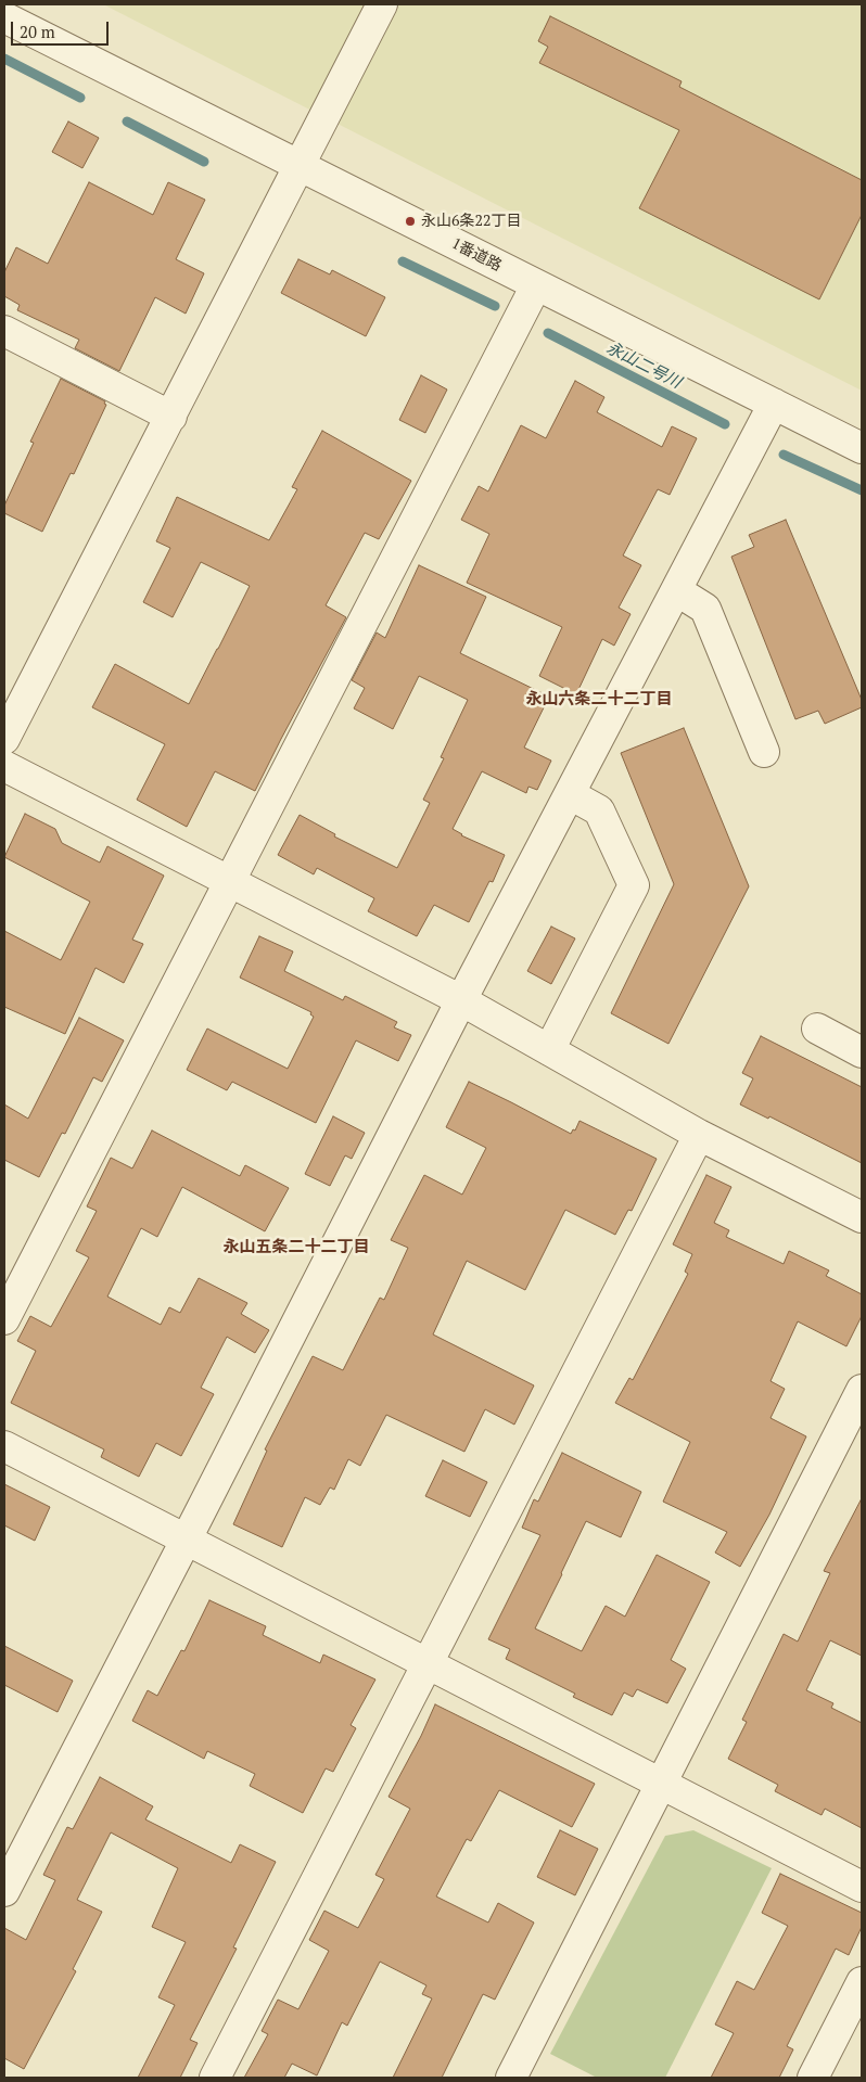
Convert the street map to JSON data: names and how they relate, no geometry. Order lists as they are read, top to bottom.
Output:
{
  "streets": {
    "street": ["1番道路"]
  },
  "districts": ["永山六条二十二丁目", "永山五条二十二丁目"],
  "water": ["永山二号川"],
  "places": ["永山6条22丁目"],
  "scale_bar": "20 m"
}
